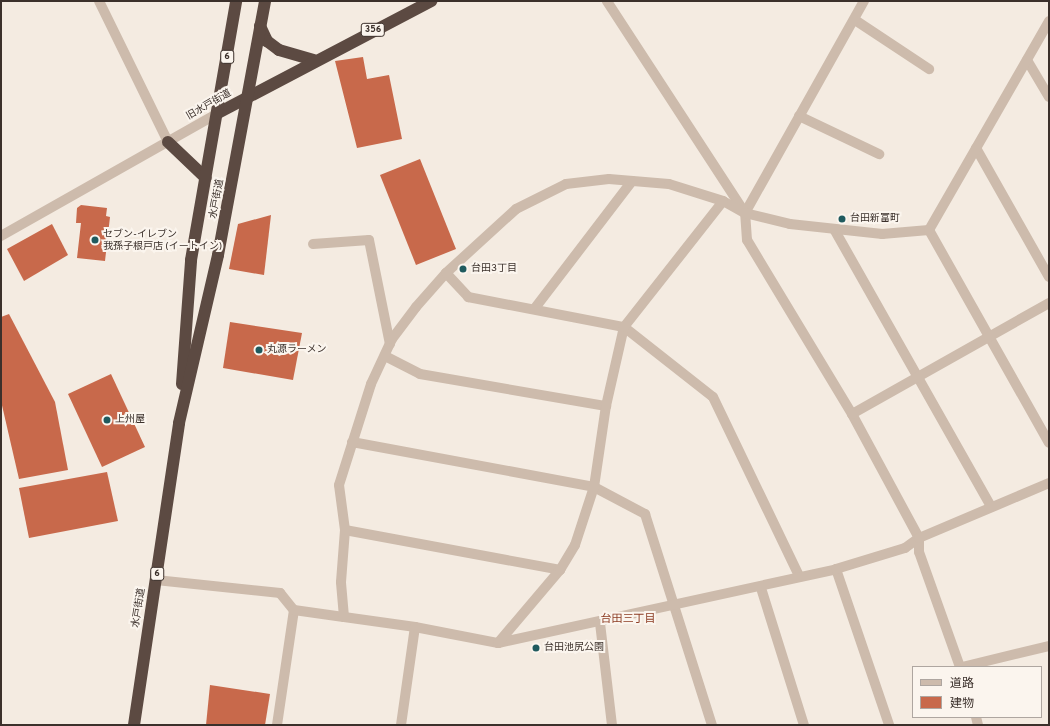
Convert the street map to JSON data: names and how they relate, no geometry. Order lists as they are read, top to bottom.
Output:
{
  "streets": {
    "highway": [
      "356",
      "6",
      "旧水戸街道",
      "水戸街道"
    ]
  },
  "crossings": [
    ["旧水戸街道", "水戸街道"]
  ],
  "districts": ["台田三丁目"],
  "places": [
    "台田新富町",
    "セブン-イレブン 我孫子根戸店 (イートイン)",
    "台田3丁目",
    "丸源ラーメン",
    "上州屋",
    "台田池尻公園"
  ],
  "legend": ["道路", "建物"]
}
